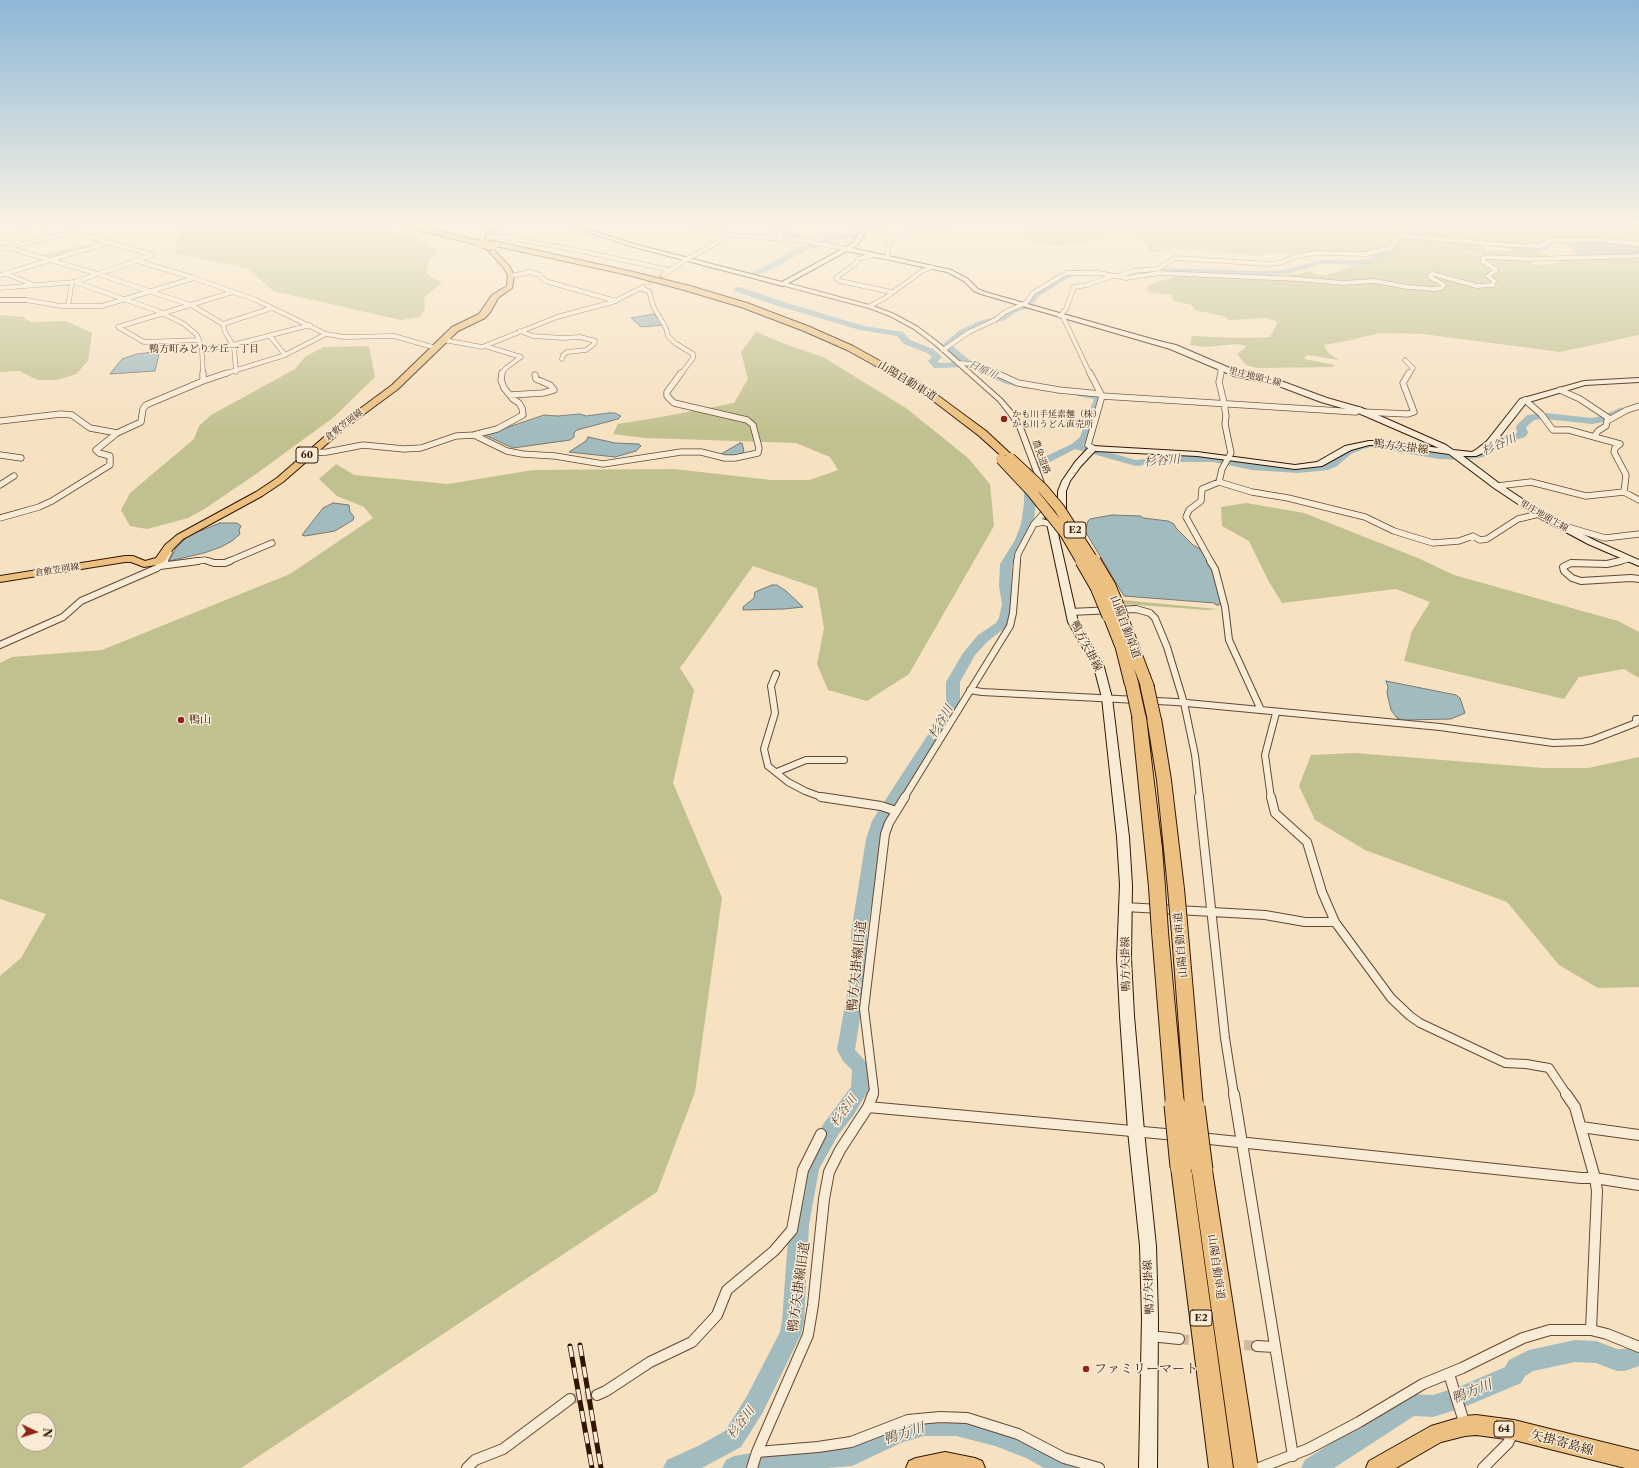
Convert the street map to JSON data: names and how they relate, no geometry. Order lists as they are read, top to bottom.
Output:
{
  "streets": {
    "highway": ["山陽自動車道", "E2"],
    "main road": [
      "里庄地頭上線",
      "倉敷笠岡線",
      "鴨方矢掛線",
      "60",
      "64",
      "矢掛寄島線"
    ],
    "street": ["農免道路", "鴨方矢掛線旧道"]
  },
  "crossings": [
    ["里庄地頭上線", "鴨方矢掛線"],
    ["鴨方矢掛線", "農免道路"],
    ["鴨方矢掛線", "鴨方矢掛線旧道"],
    ["農免道路", "鴨方矢掛線旧道"]
  ],
  "districts": ["鴨方町みどりケ丘一丁目"],
  "water": ["日原川", "杉谷川", "鴨方川"],
  "places": ["かも川手延素麺（株） かも川うどん直売所", "鴨山", "ファミリーマート"],
  "north": "right"
}
